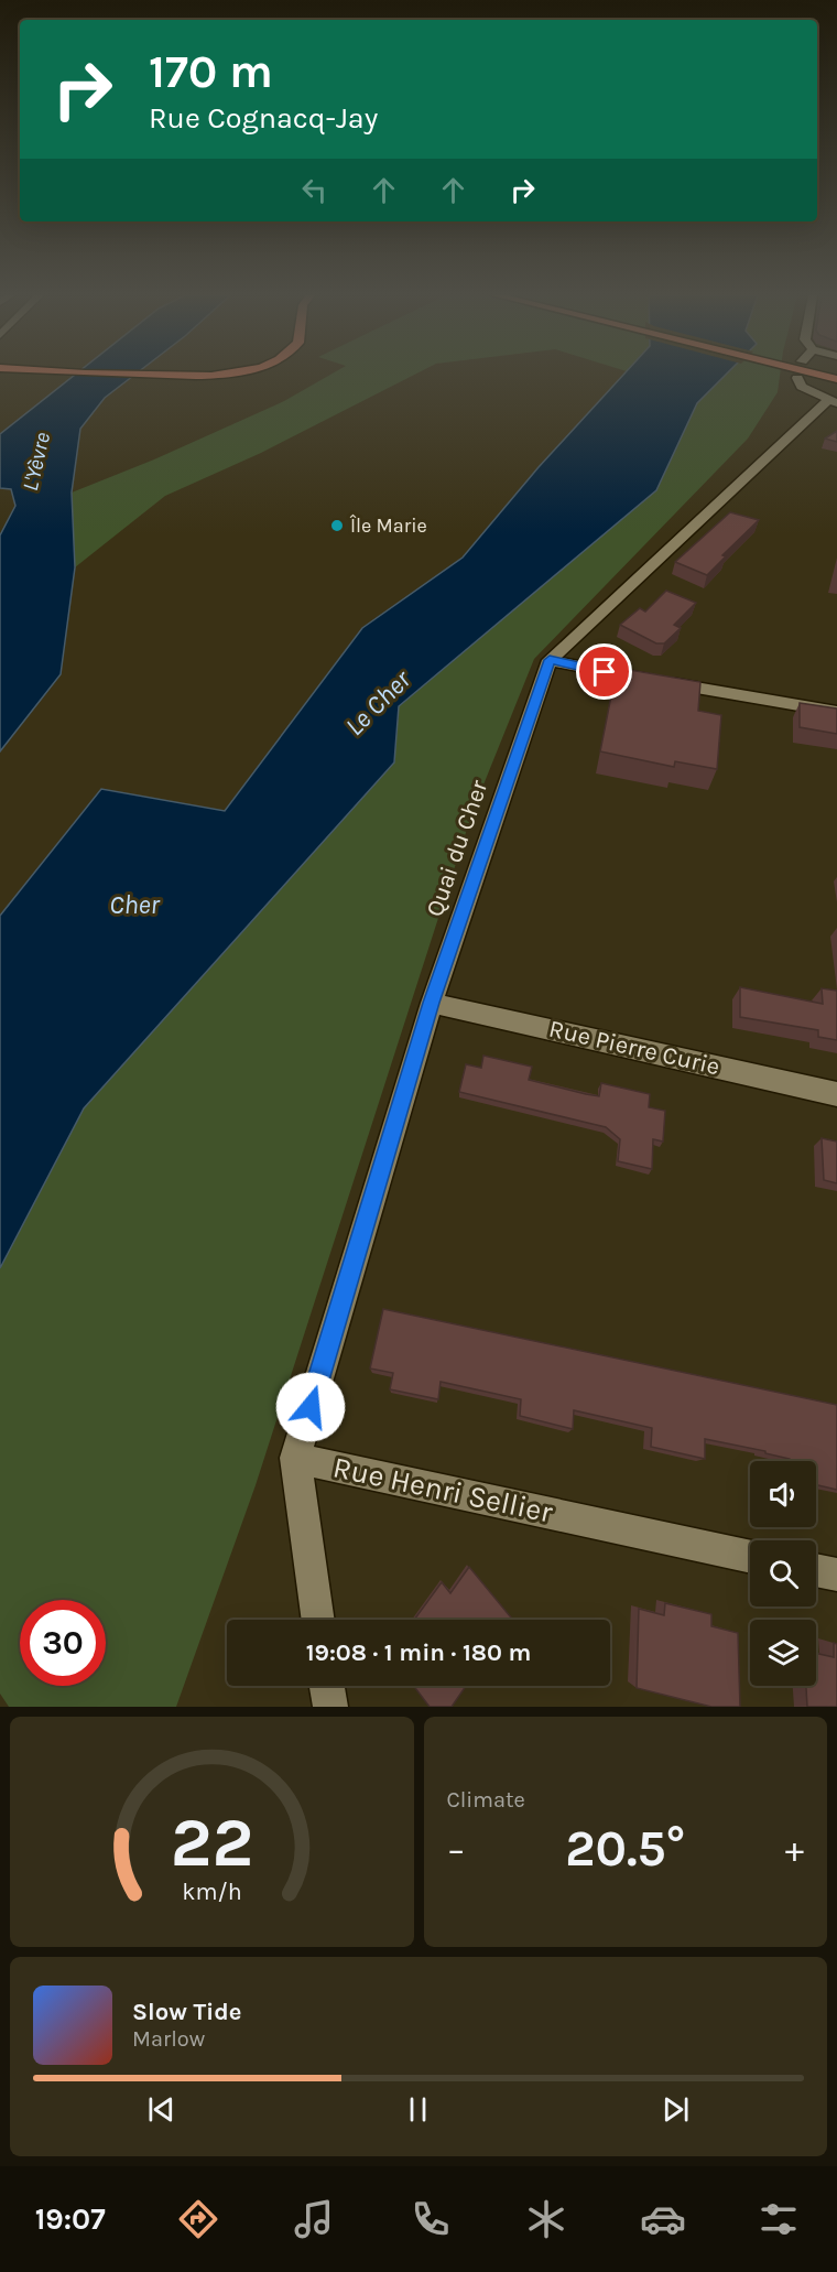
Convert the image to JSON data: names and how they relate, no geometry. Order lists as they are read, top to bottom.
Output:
{
  "streets": {
    "street": ["Quai du Cher", "Rue Pierre Curie", "Rue Henri Sellier"]
  },
  "crossings": [
    ["Quai du Cher", "Rue Pierre Curie"],
    ["Quai du Cher", "Rue Henri Sellier"]
  ],
  "water": ["L'Yèvre", "Le Cher", "Cher"],
  "places": ["Île Marie"],
  "page": {
    "turn": ["170 m", "Rue Cognacq-Jay"],
    "limit": "30",
    "trip": "19:08 · 1 min · 180 m",
    "tile": "Climate",
    "heat": ["−", "20.5°", "+"],
    "song": ["Slow Tide", "Marlow"],
    "tabs": "19:07",
    "gauge": ["22", "km/h"]
  }
}
